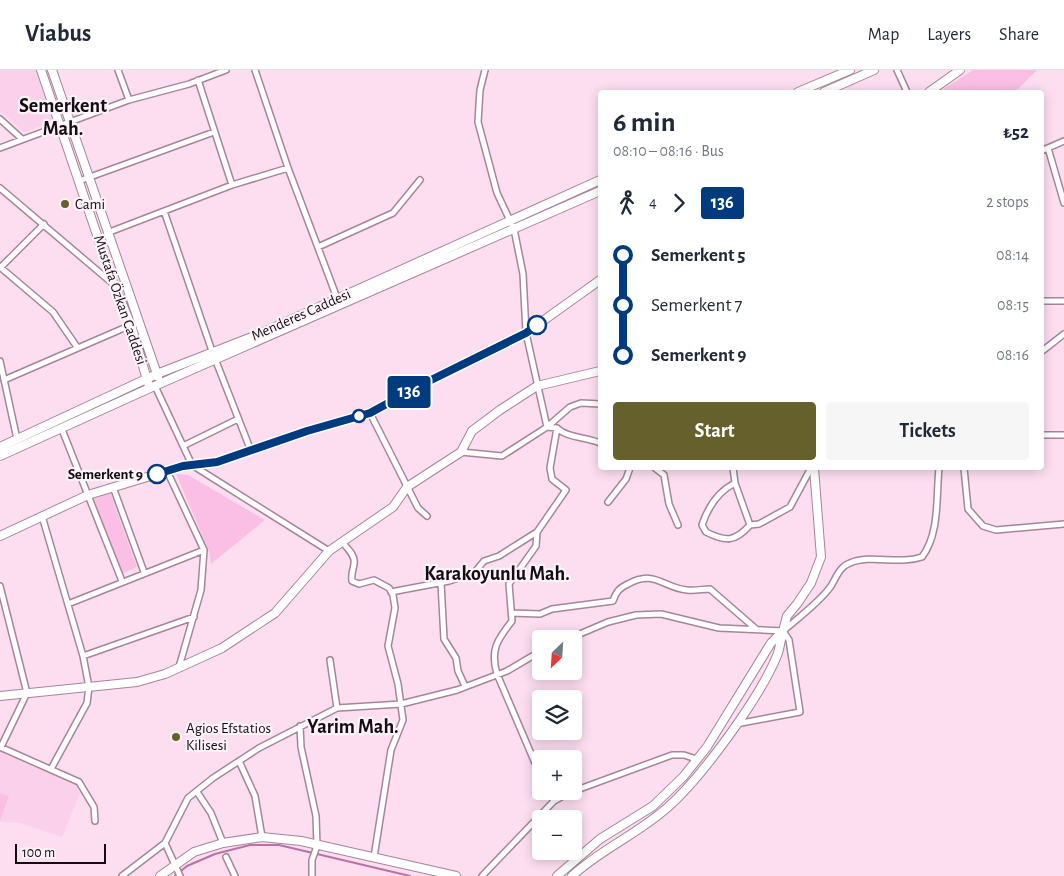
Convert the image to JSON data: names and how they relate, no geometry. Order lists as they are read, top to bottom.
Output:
{
  "streets": {
    "main road": ["Mustafa Özkan Caddesi", "Menderes Caddesi"]
  },
  "crossings": [
    ["Mustafa Özkan Caddesi", "Menderes Caddesi"]
  ],
  "districts": ["Semerkent Mah.", "Karakoyunlu Mah.", "Yarim Mah."],
  "places": ["Cami", "Semerkent 9", "Agios Efstatios Kilisesi"],
  "lines": ["bus line 136"],
  "scale_bar": "100 m",
  "north": "bottom left",
  "page": {
    "header": "Viabus",
    "nav": ["Map", "Layers", "Share"],
    "on_map": "136",
    "heading": ["6 min", "08:10 – 08:16 · Bus", "₺52"],
    "legs": ["4", "136", "2 stops"],
    "list": [
      {
        "name": "Semerkent 5",
        "value": "08:14"
      },
      {
        "name": "Semerkent 7",
        "value": "08:15"
      },
      {
        "name": "Semerkent 9",
        "value": "08:16"
      }
    ],
    "buttons": ["Start", "Tickets"],
    "map_buttons": ["+", "−"],
    "scale": "100 m"
  }
}
